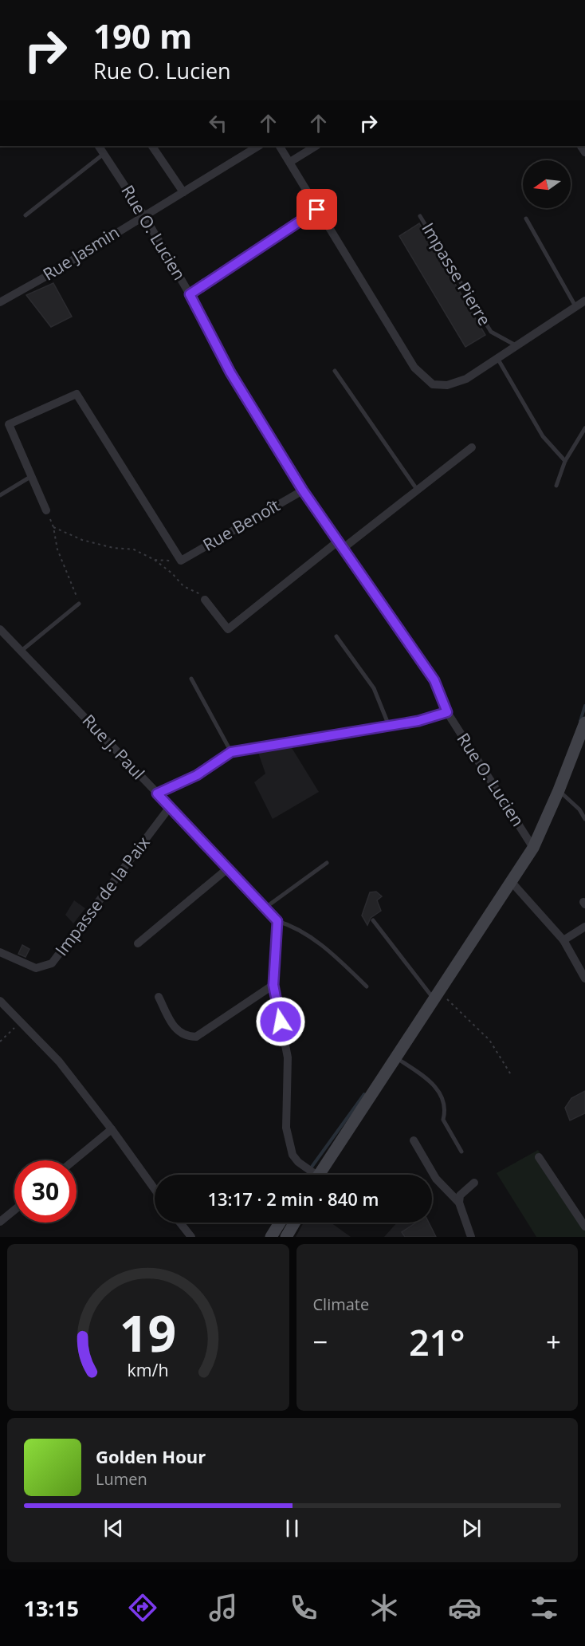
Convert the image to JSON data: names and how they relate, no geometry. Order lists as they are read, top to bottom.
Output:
{
  "streets": {
    "street": [
      "Rue O. Lucien",
      "Rue Jasmin",
      "Rue Benoît",
      "Rue J. Paul",
      "Impasse de la Paix"
    ],
    "lane": ["Impasse Pierre"]
  },
  "crossings": [
    ["Rue O. Lucien", "Rue Jasmin"],
    ["Rue O. Lucien", "Rue Benoît"],
    ["Rue J. Paul", "Impasse de la Paix"]
  ],
  "north": "left",
  "page": {
    "turn": ["190 m", "Rue O. Lucien"],
    "limit": "30",
    "trip": "13:17 · 2 min · 840 m",
    "tile": "Climate",
    "heat": ["−", "21°", "+"],
    "song": ["Golden Hour", "Lumen"],
    "tabs": "13:15",
    "gauge": ["19", "km/h"]
  }
}
